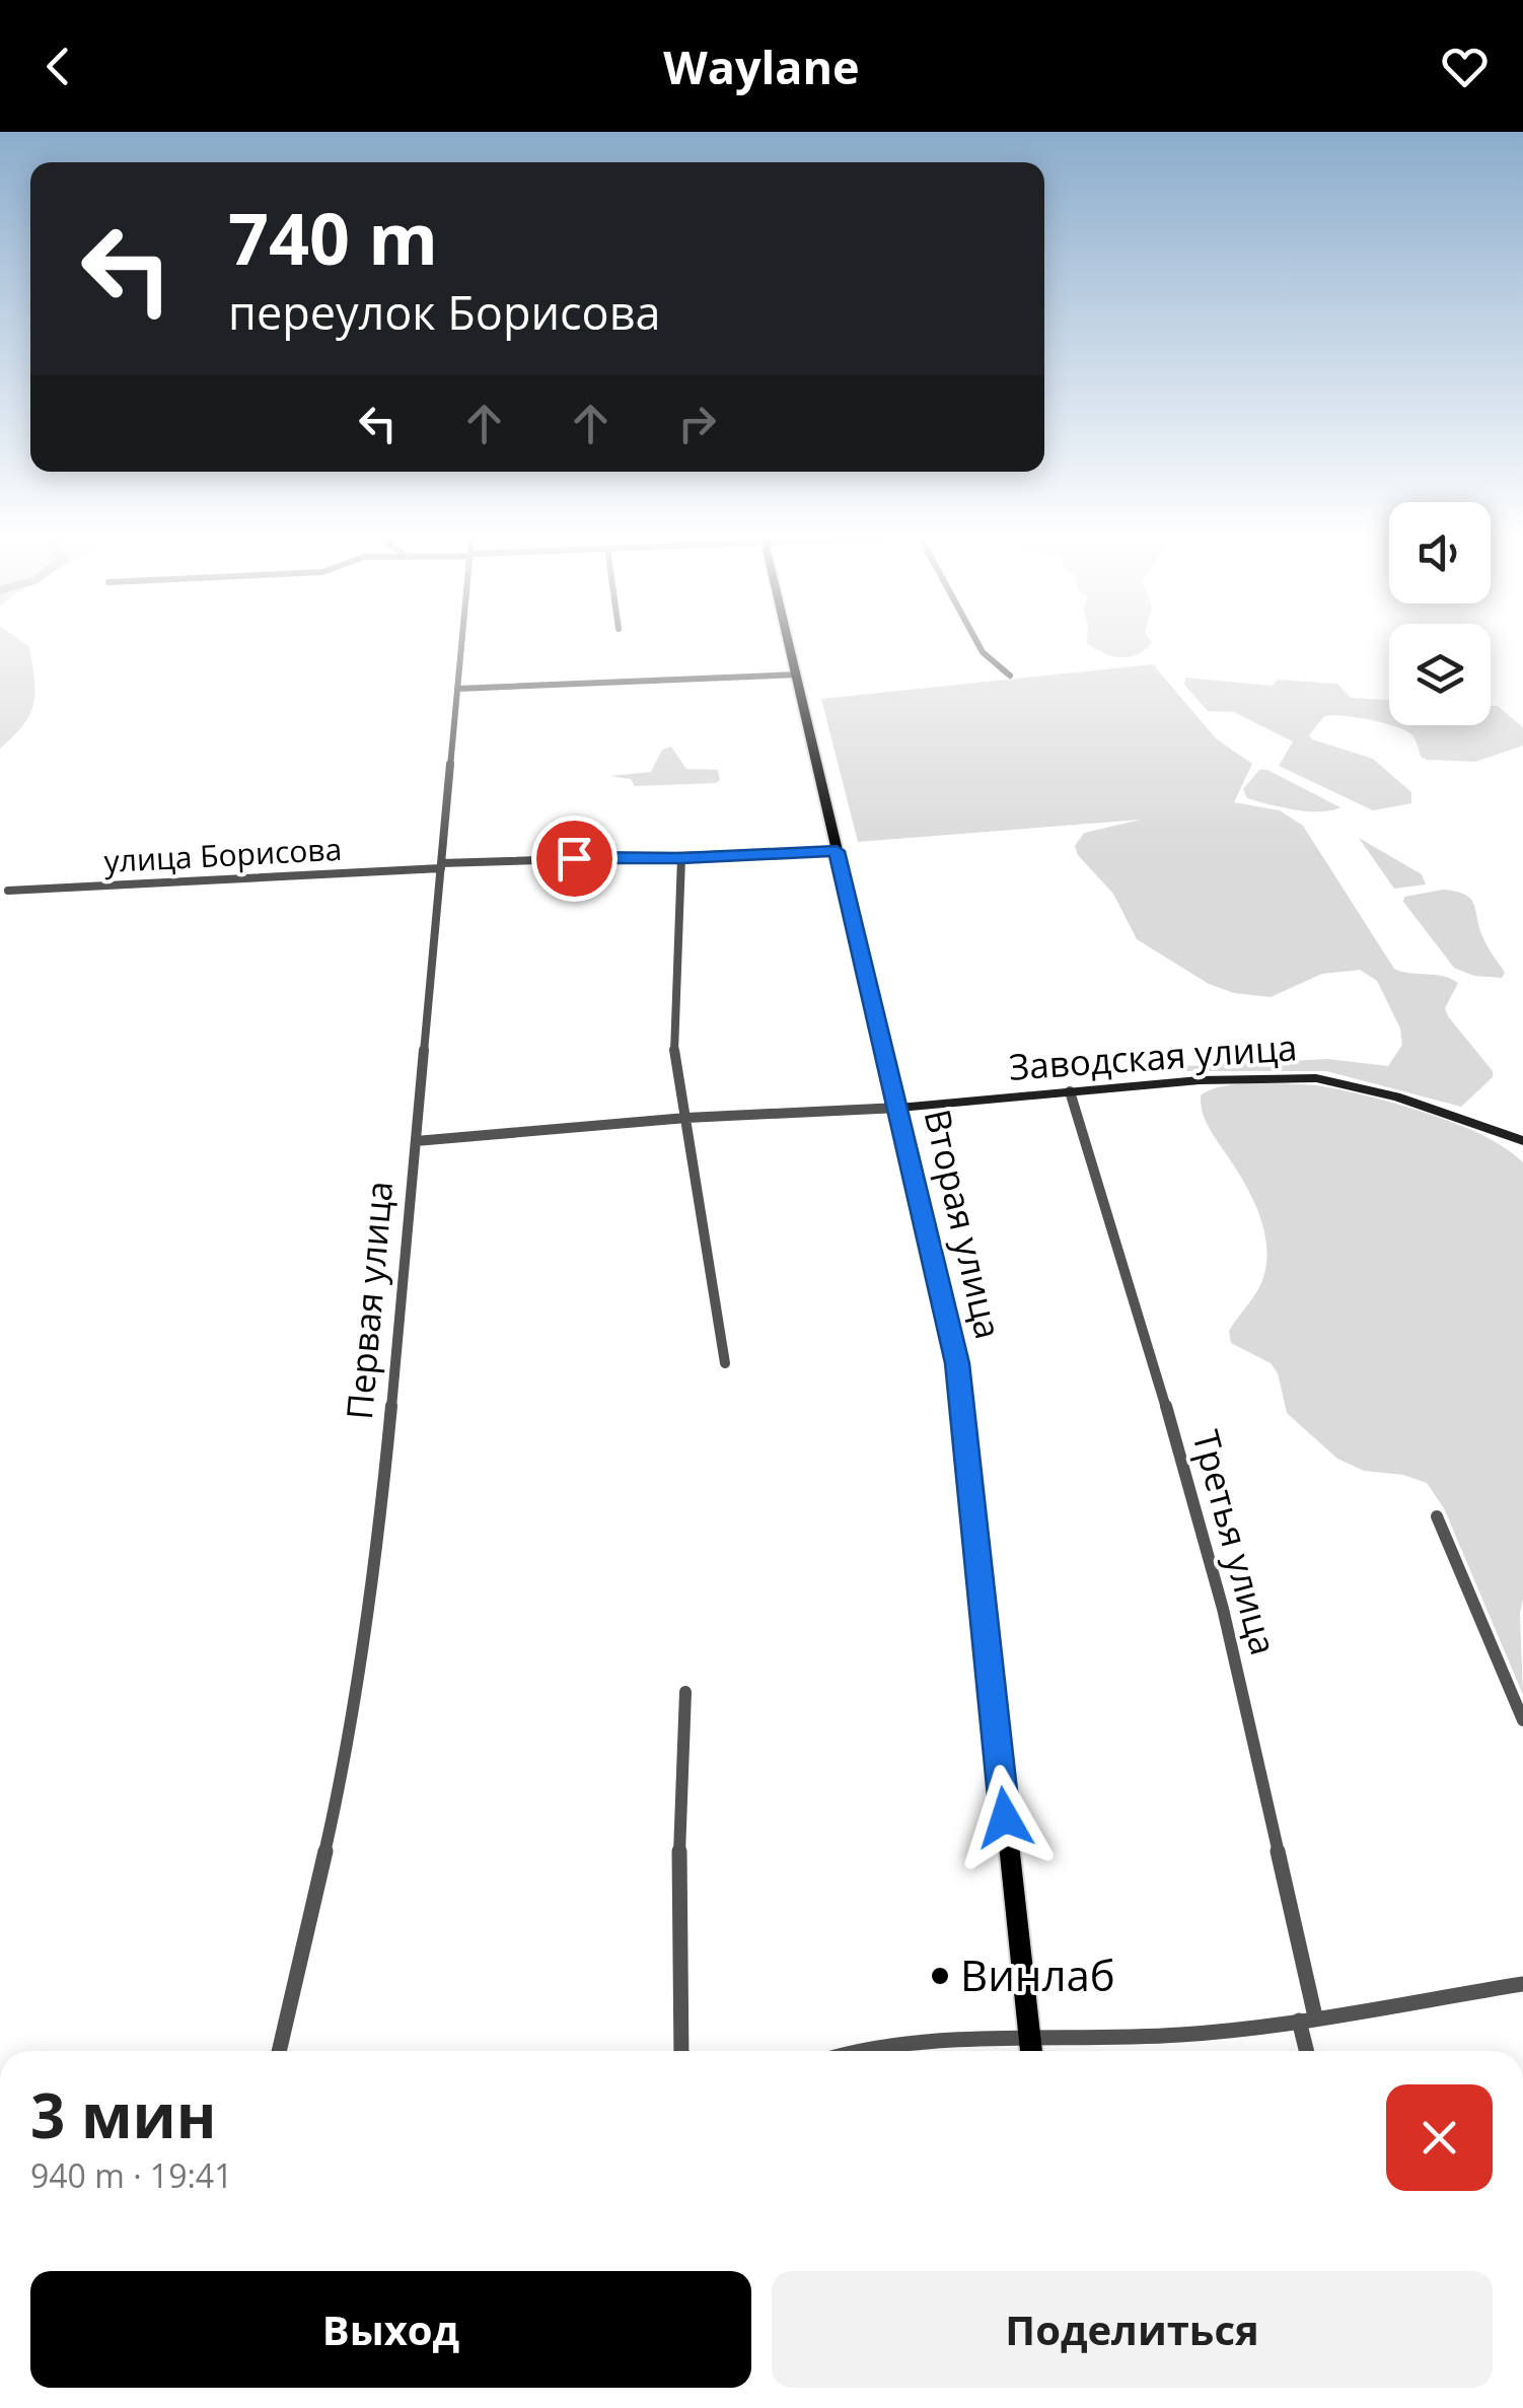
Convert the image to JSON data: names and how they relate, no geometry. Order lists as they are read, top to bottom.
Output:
{
  "streets": {
    "main road": ["Вторая улица"],
    "street": [
      "улица Борисова",
      "Заводская улица",
      "Первая улица",
      "Третья улица"
    ]
  },
  "crossings": [
    ["улица Борисова", "Вторая улица"],
    ["улица Борисова", "Первая улица"],
    ["Заводская улица", "Вторая улица"],
    ["Заводская улица", "Третья улица"]
  ],
  "places": ["Винлаб"],
  "page": {
    "header": "Waylane",
    "turn": ["740 m", "переулок Борисова"],
    "heading": ["3 мин", "940 m · 19:41"],
    "buttons": ["Выход", "Поделиться"]
  }
}
